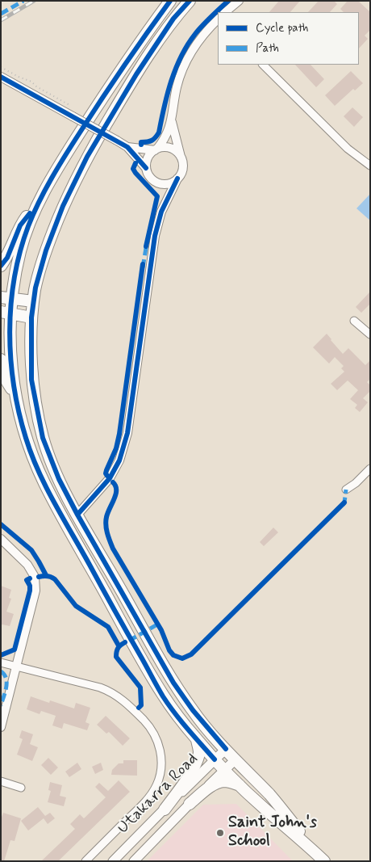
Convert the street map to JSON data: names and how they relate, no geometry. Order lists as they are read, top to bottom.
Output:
{
  "streets": {
    "main road": ["Utakarra Road"]
  },
  "places": ["Saint John's School"],
  "legend": ["Cycle path", "Path"]
}
